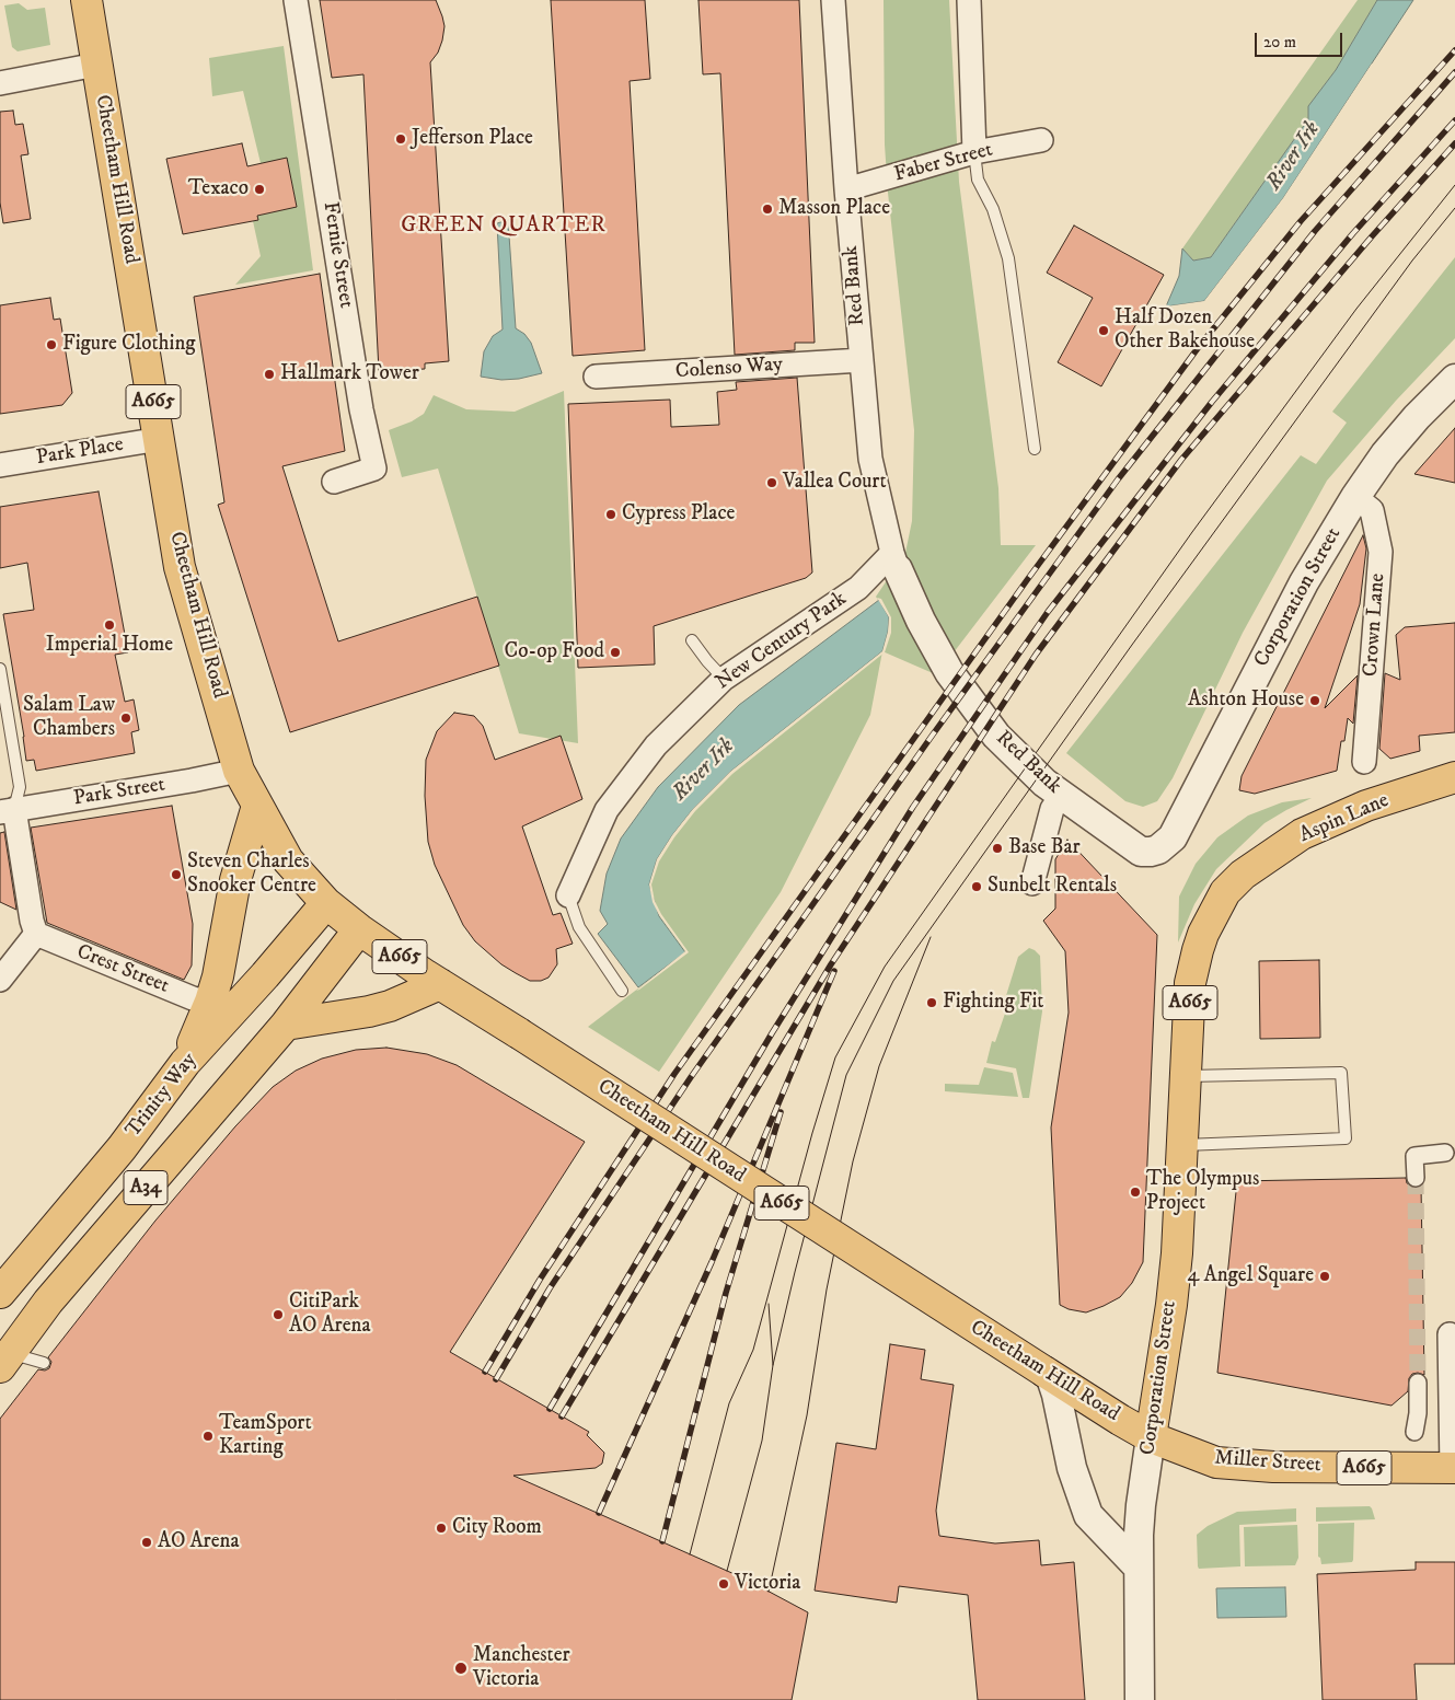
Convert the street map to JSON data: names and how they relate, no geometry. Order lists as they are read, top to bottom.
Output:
{
  "streets": {
    "highway": [
      "Cheetham Hill Road",
      "A665",
      "Corporation Street",
      "Aspin Lane",
      "Trinity Way",
      "A34",
      "Miller Street"
    ],
    "street": [
      "Faber Street",
      "Fernie Street",
      "Red Bank",
      "Colenso Way",
      "Park Place",
      "Crown Lane",
      "New Century Park",
      "Park Street",
      "Crest Street"
    ]
  },
  "crossings": [
    ["Faber Street", "Red Bank"],
    ["Cheetham Hill Road", "Park Place"],
    ["Cheetham Hill Road", "Corporation Street"],
    ["Cheetham Hill Road", "Park Street"],
    ["Cheetham Hill Road", "Trinity Way"],
    ["Cheetham Hill Road", "Miller Street"],
    ["Red Bank", "Colenso Way"],
    ["Red Bank", "Corporation Street"],
    ["Red Bank", "New Century Park"],
    ["Corporation Street", "Crown Lane"],
    ["Corporation Street", "Aspin Lane"],
    ["Corporation Street", "Miller Street"]
  ],
  "districts": ["GREEN QUARTER"],
  "water": ["River Irk"],
  "places": [
    "Jefferson Place",
    "Texaco",
    "Masson Place",
    "Half Dozen Other Bakehouse",
    "Figure Clothing",
    "Hallmark Tower",
    "Vallea Court",
    "Cypress Place",
    "Imperial Home",
    "Co-op Food",
    "Ashton House",
    "Salam Law Chambers",
    "Base Bar",
    "Steven Charles Snooker Centre",
    "Sunbelt Rentals",
    "Fighting Fit",
    "The Olympus Project",
    "4 Angel Square",
    "CitiPark AO Arena",
    "TeamSport Karting",
    "City Room",
    "AO Arena",
    "Victoria",
    "Manchester Victoria"
  ],
  "scale_bar": "20 m"
}
